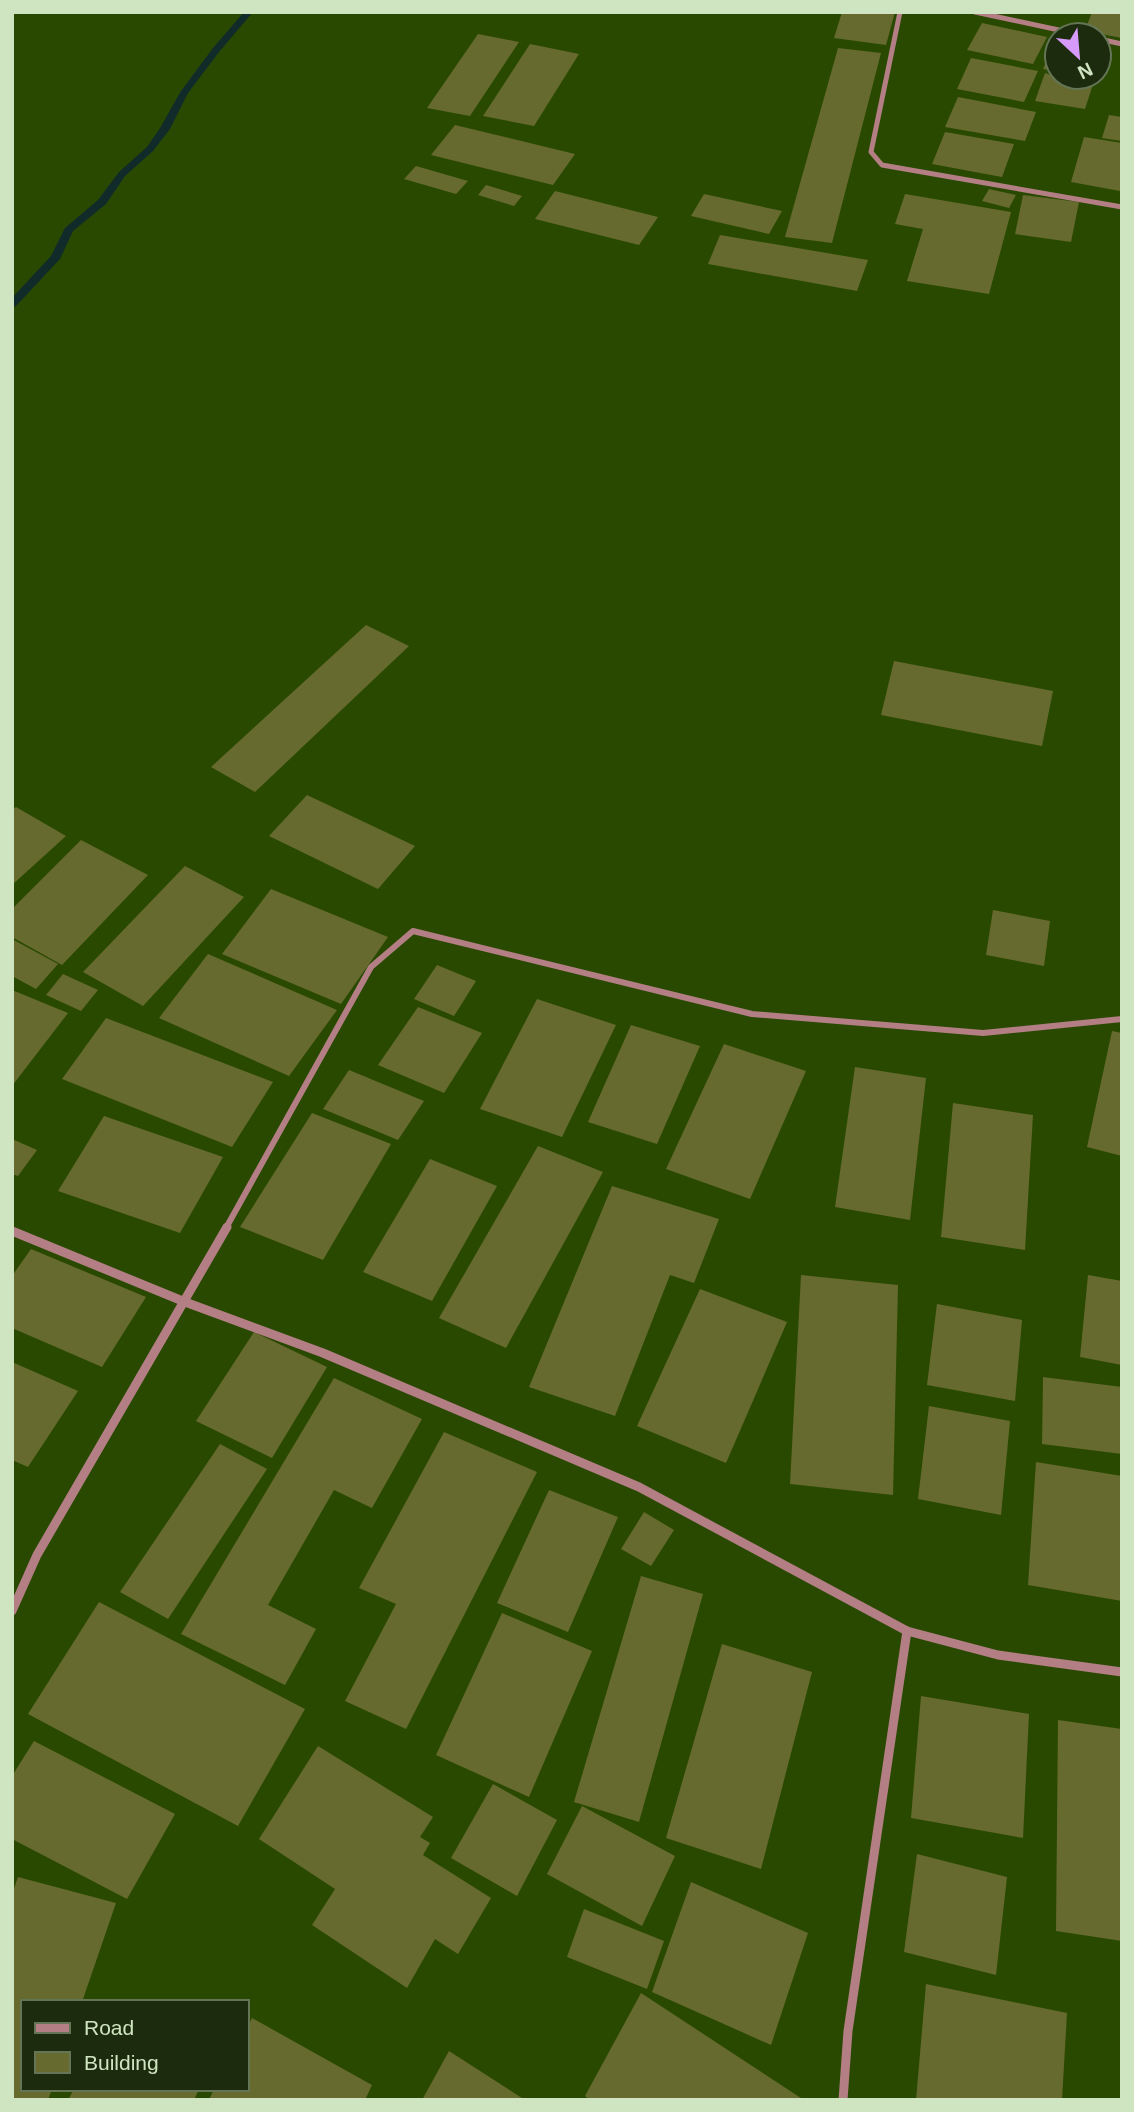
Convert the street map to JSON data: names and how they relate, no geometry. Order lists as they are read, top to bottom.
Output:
{
  "legend": ["Road", "Building"],
  "north": "bottom right"
}
